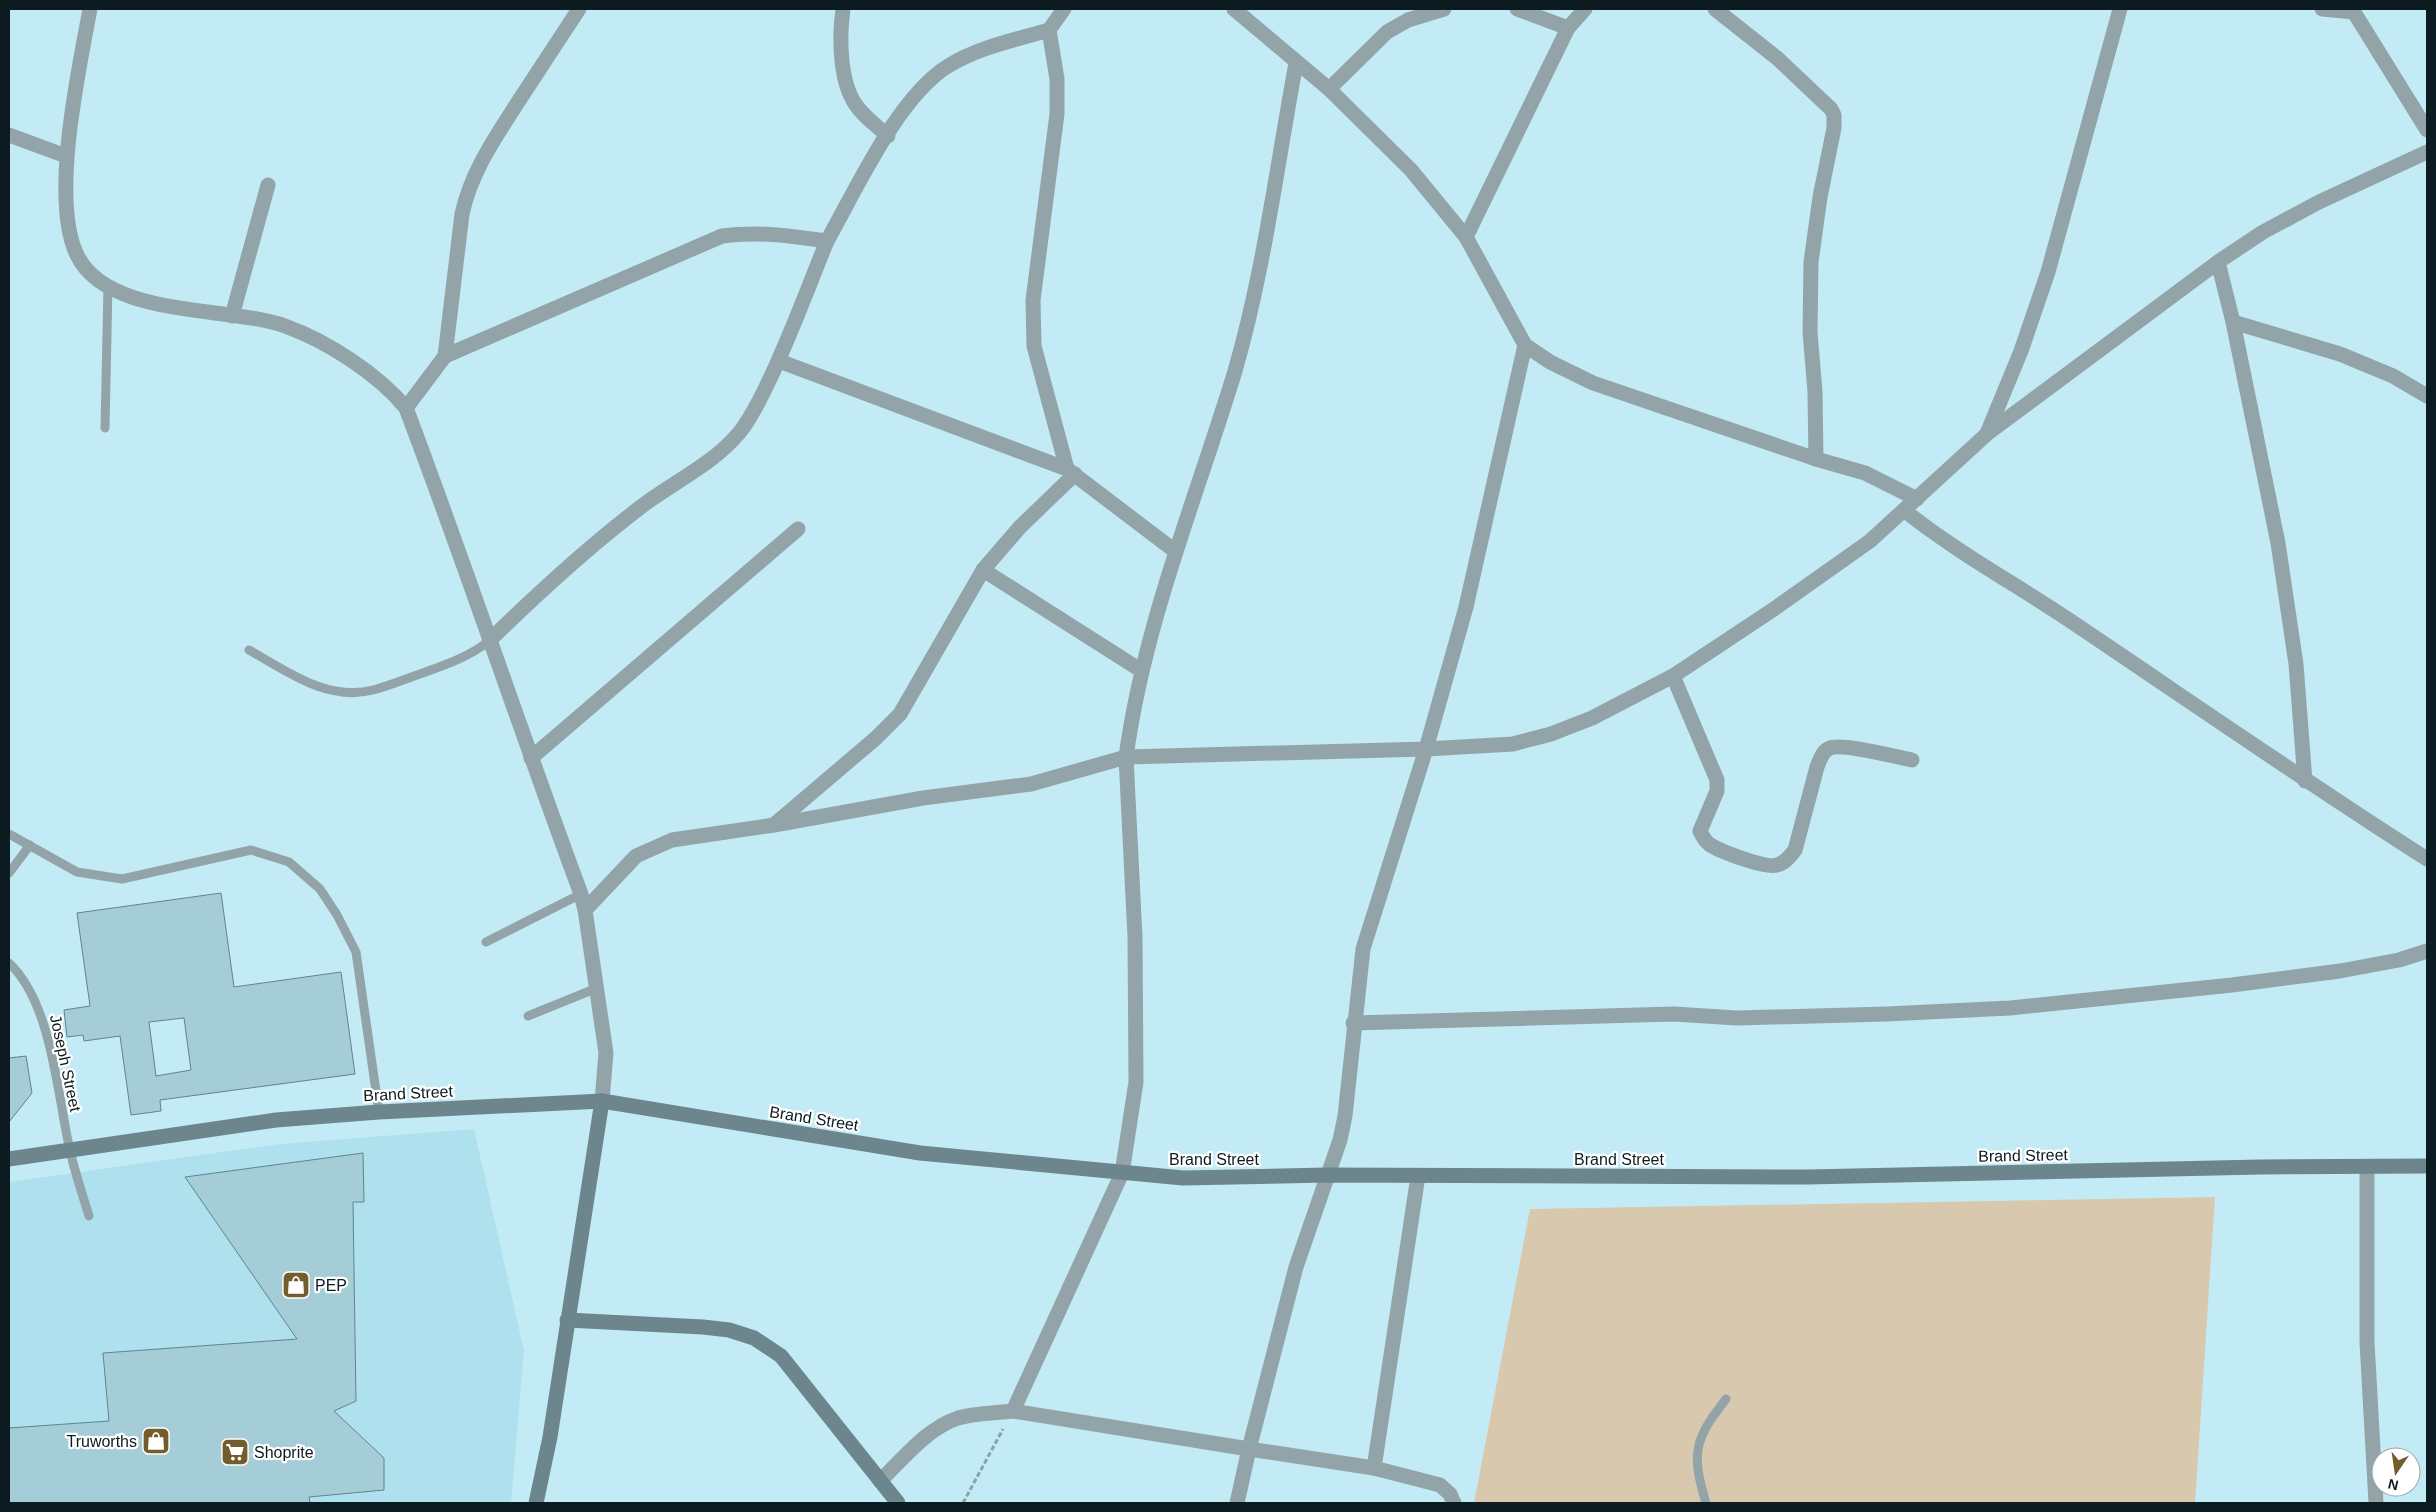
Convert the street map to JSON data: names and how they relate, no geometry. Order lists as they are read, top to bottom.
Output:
{
  "streets": {
    "street": ["Brand Street"],
    "lane": ["Joseph Street"]
  },
  "crossings": [
    ["Joseph Street", "Brand Street"]
  ],
  "places": {
    "shop": ["PEP", "Truworths"],
    "supermarket": ["Shoprite"]
  },
  "north": "bottom"
}
